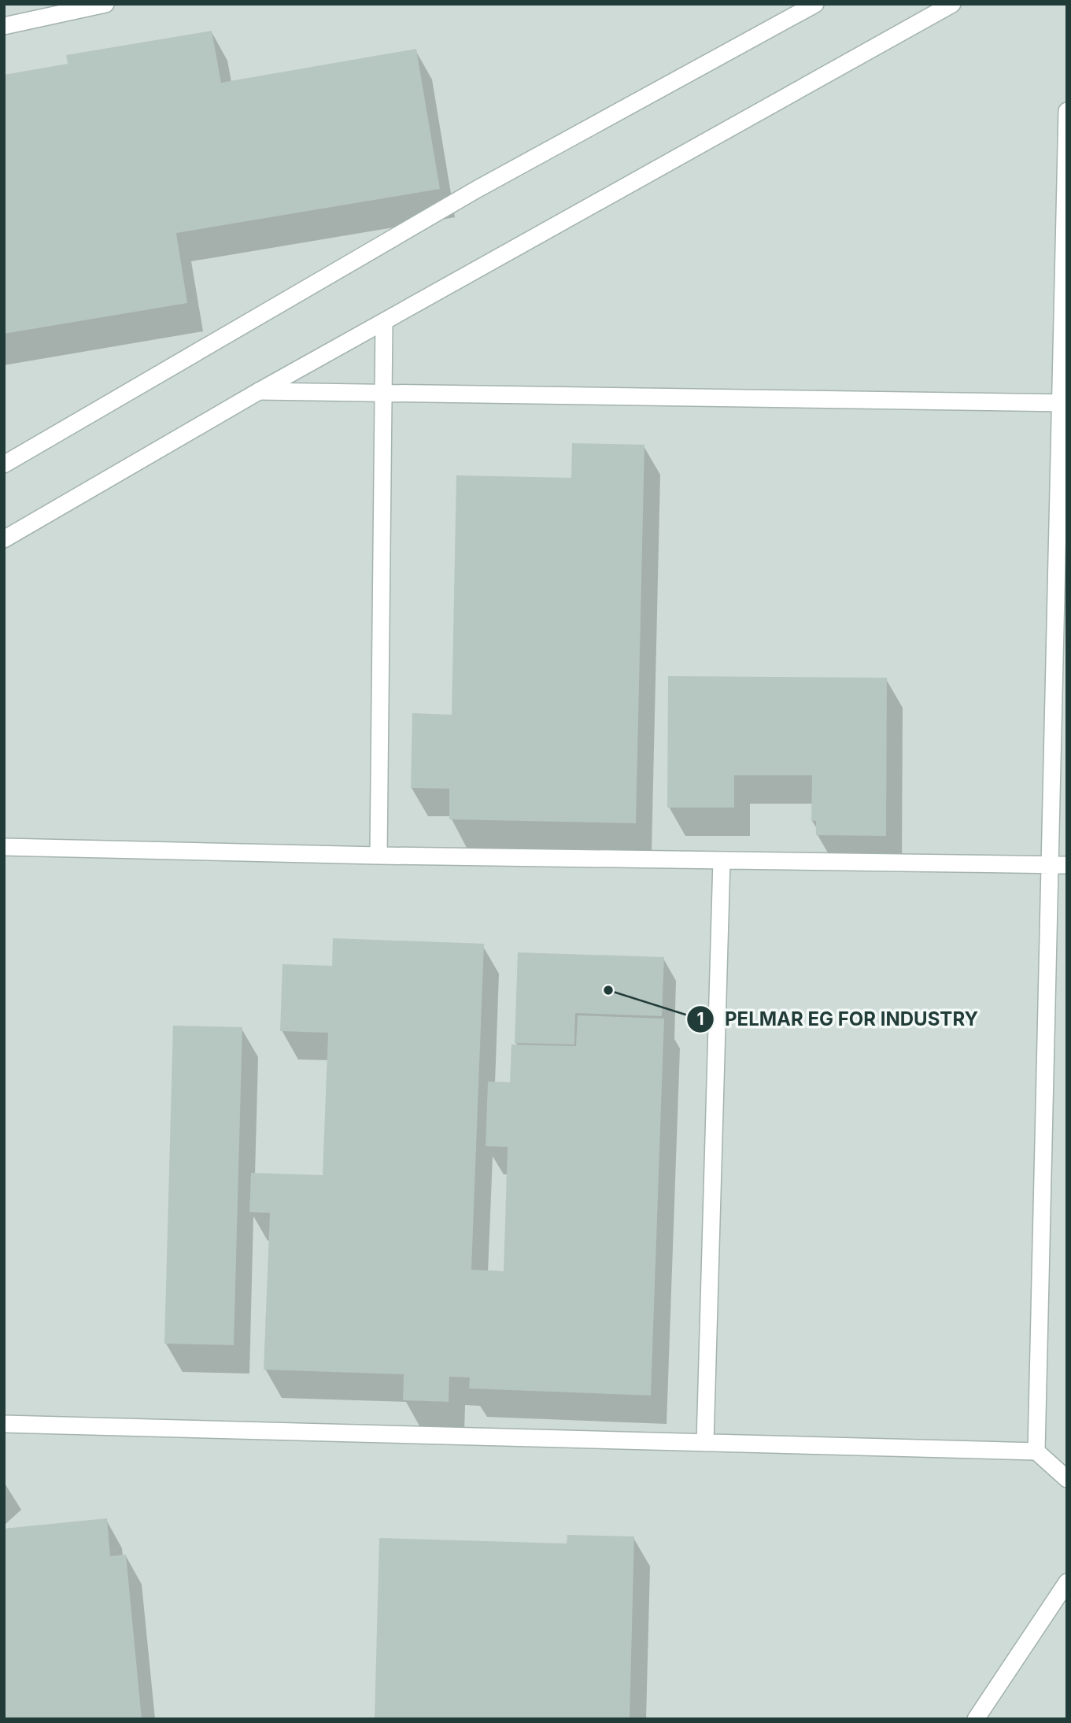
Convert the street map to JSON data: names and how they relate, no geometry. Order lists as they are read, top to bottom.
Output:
{
  "places": ["PELMAR EG FOR INDUSTRY"]
}
